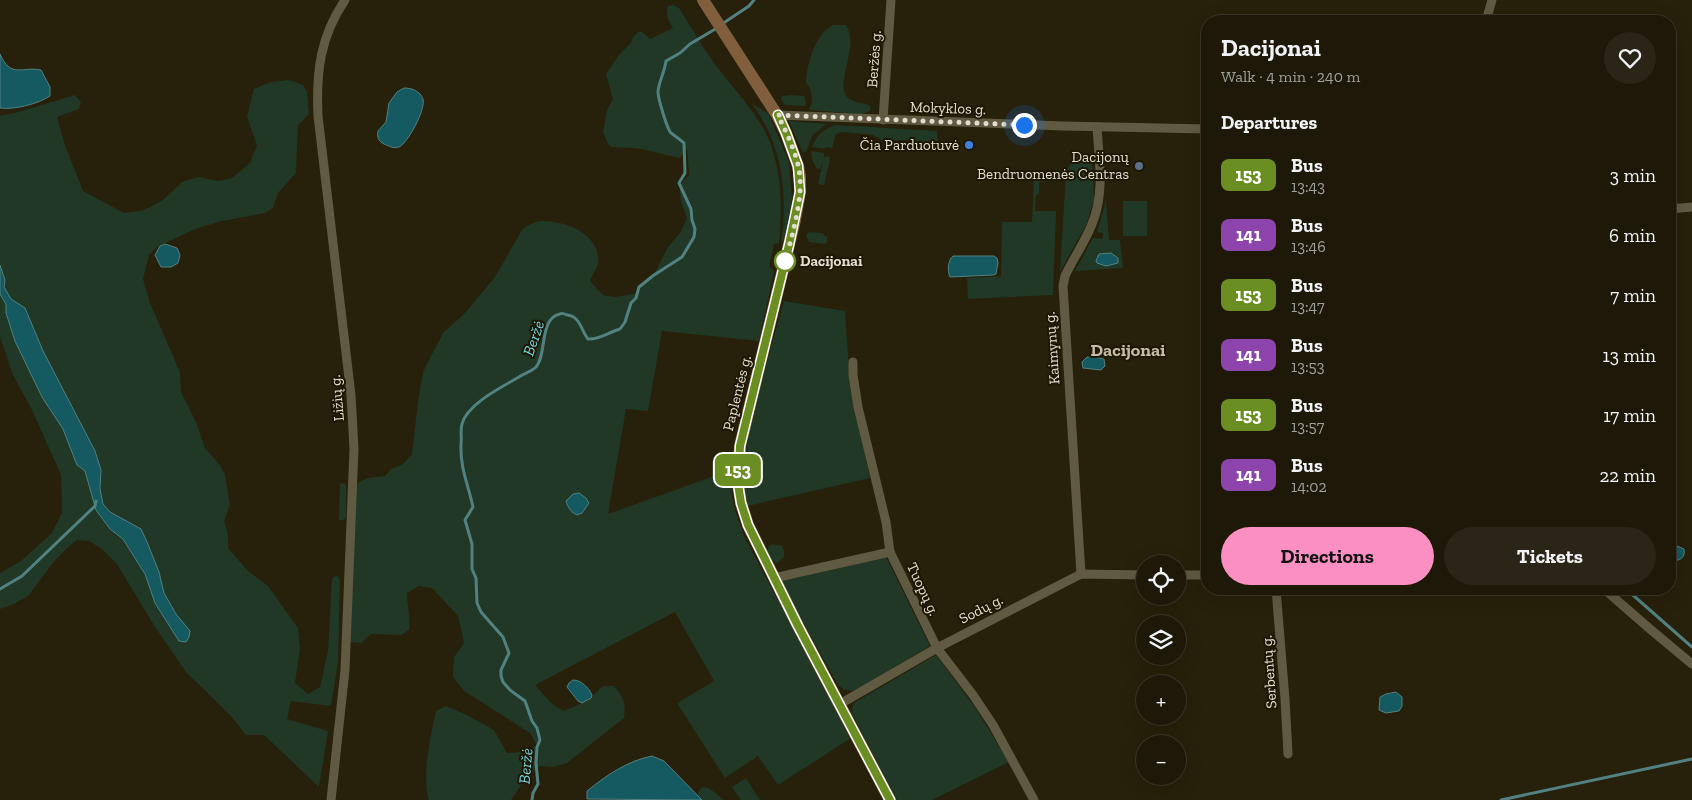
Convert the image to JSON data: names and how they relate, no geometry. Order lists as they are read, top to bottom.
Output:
{
  "streets": {
    "main road": ["Paplentės g."],
    "street": [
      "Beržės g.",
      "Mokyklos g.",
      "Kaimynų g.",
      "Ližių g.",
      "Tuopų g.",
      "Sodų g.",
      "Serbentų g."
    ]
  },
  "crossings": [
    ["Beržės g.", "Mokyklos g."],
    ["Mokyklos g.", "Kaimynų g."],
    ["Mokyklos g.", "Paplentės g."],
    ["Kaimynų g.", "Sodų g."],
    ["Paplentės g.", "Sodų g."],
    ["Tuopų g.", "Sodų g."]
  ],
  "districts": ["Dacijonai"],
  "water": ["Beržė"],
  "places": ["Čia Parduotuvė", "Dacijonų Bendruomenės Centras", "Dacijonai"],
  "lines": ["bus line 153"],
  "page": {
    "on_map": "153",
    "heading": [
      ["Dacijonai", "Walk · 4 min · 240 m"],
      "Departures"
    ],
    "list": [
      {
        "mark": "153",
        "name": "Bus",
        "note": "13:43",
        "value": "3 min"
      },
      {
        "mark": "141",
        "name": "Bus",
        "note": "13:46",
        "value": "6 min"
      },
      {
        "mark": "153",
        "name": "Bus",
        "note": "13:47",
        "value": "7 min"
      },
      {
        "mark": "141",
        "name": "Bus",
        "note": "13:53",
        "value": "13 min"
      },
      {
        "mark": "153",
        "name": "Bus",
        "note": "13:57",
        "value": "17 min"
      },
      {
        "mark": "141",
        "name": "Bus",
        "note": "14:02",
        "value": "22 min"
      }
    ],
    "buttons": ["Directions", "Tickets"],
    "map_buttons": ["+", "−"]
  }
}
